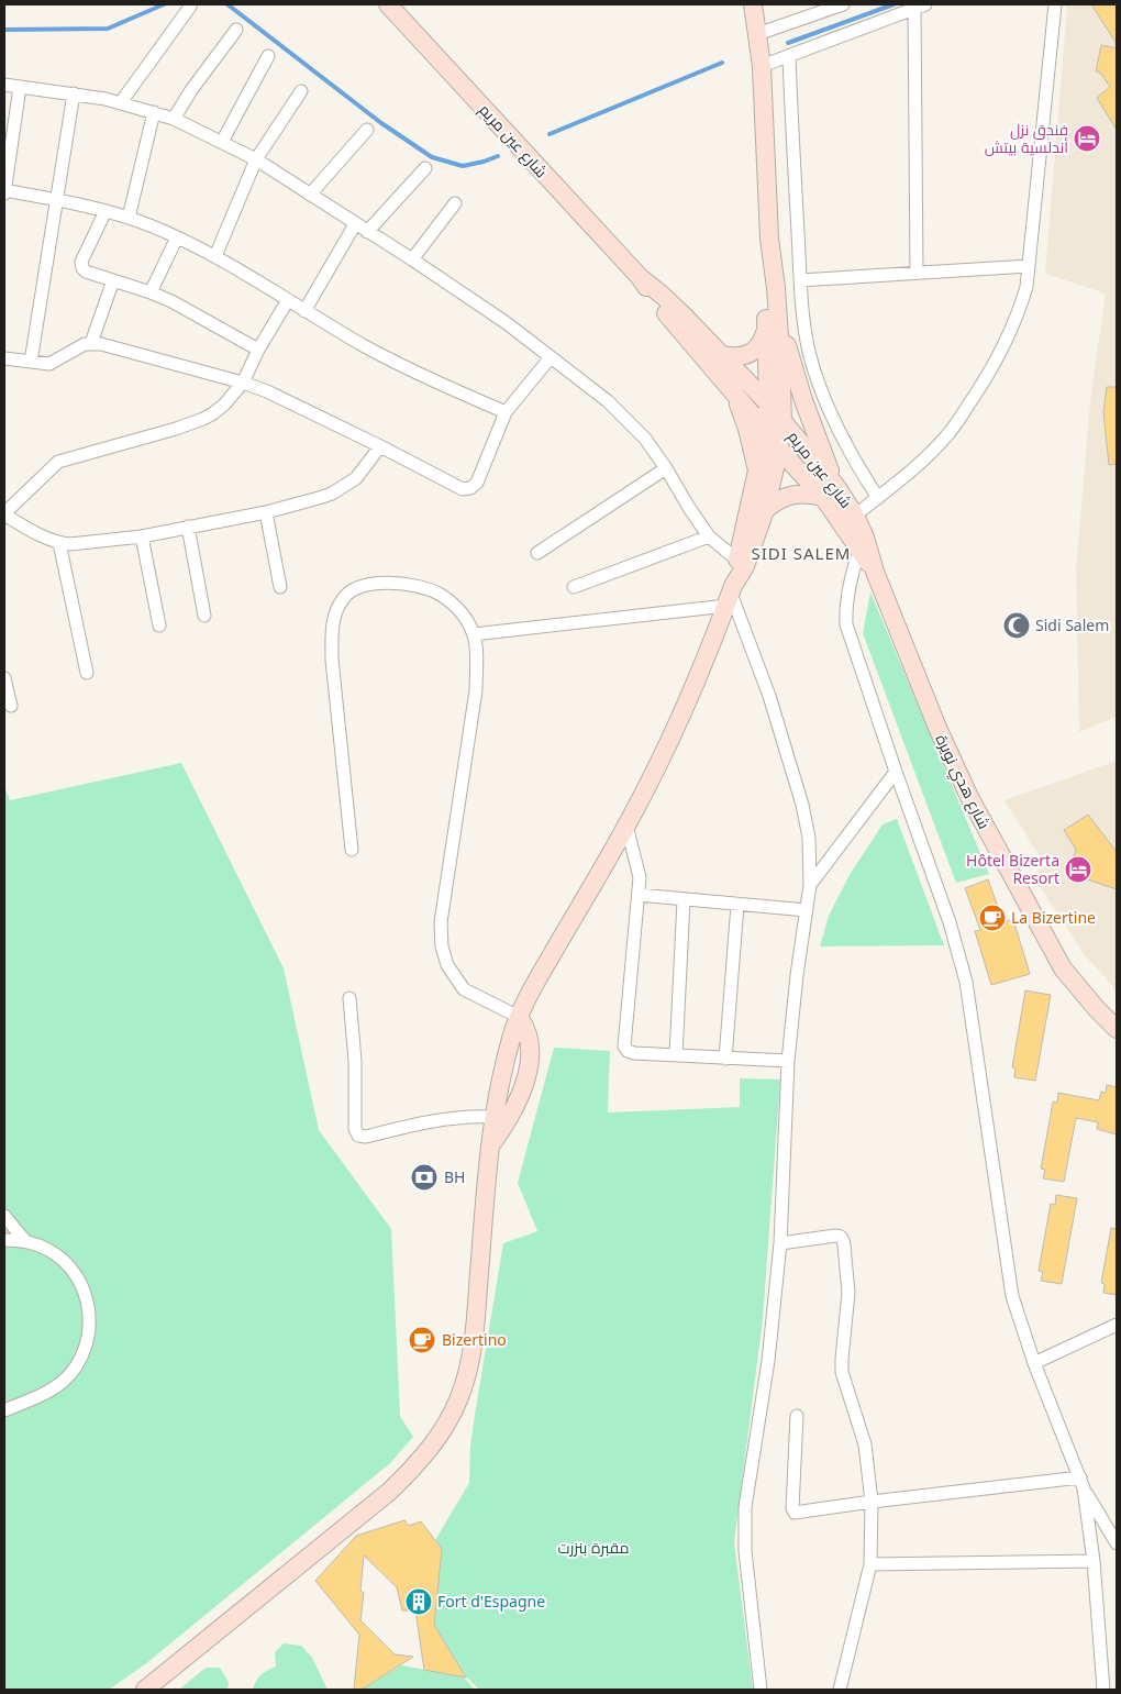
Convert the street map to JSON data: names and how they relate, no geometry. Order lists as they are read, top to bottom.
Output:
{
  "streets": {
    "street": ["شارع عين مريم", "شارع هدي نويرة"]
  },
  "crossings": [
    ["شارع عين مريم", "شارع هدي نويرة"]
  ],
  "districts": ["SIDI SALEM"],
  "parks": ["مقبرة بنزرت"],
  "places": {
    "hotel": ["فندق نزل أندلسية بيتش", "Hôtel Bizerta Resort"],
    "mosque": ["Sidi Salem"],
    "cafe": ["La Bizertine", "Bizertino"],
    "bank": ["BH"],
    "building": ["Fort d'Espagne"]
  }
}
